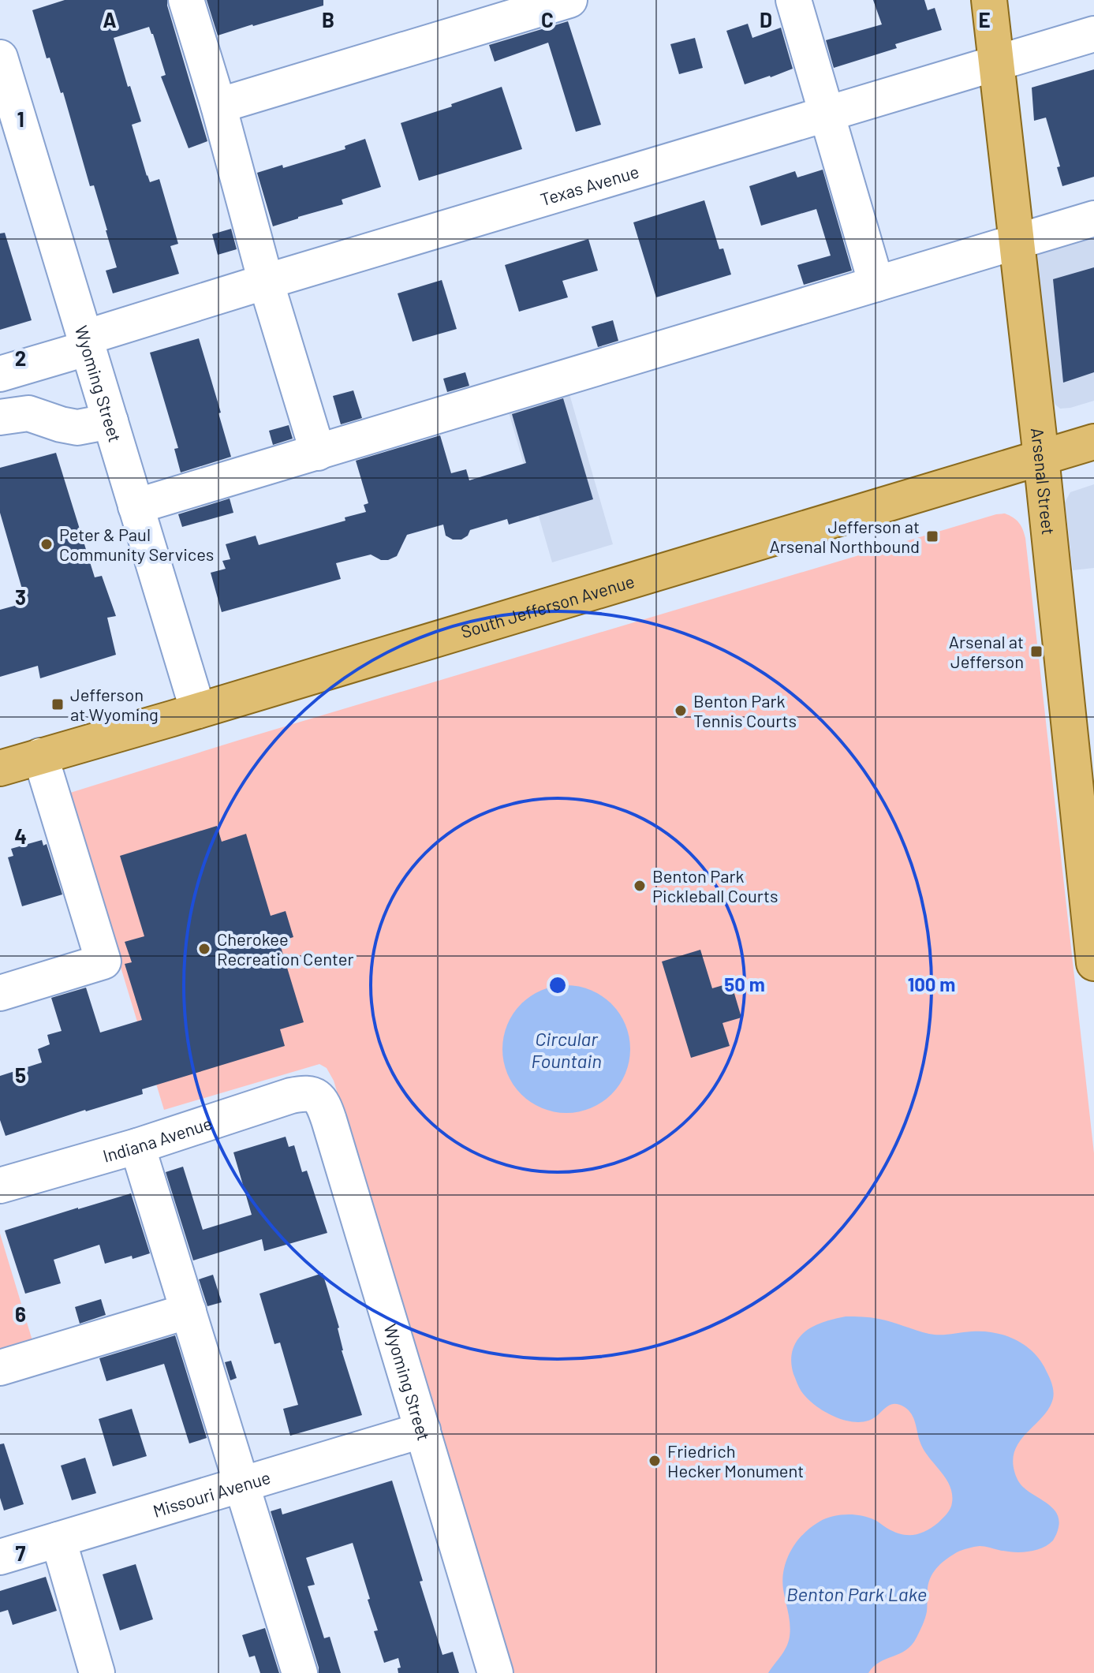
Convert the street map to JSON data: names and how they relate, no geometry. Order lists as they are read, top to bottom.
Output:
{
  "streets": {
    "main road": ["Arsenal Street", "South Jefferson Avenue"],
    "street": [
      "Texas Avenue",
      "Wyoming Street",
      "Indiana Avenue",
      "Missouri Avenue"
    ]
  },
  "crossings": [
    ["Texas Avenue", "Wyoming Street"],
    ["Texas Avenue", "Arsenal Street"],
    ["Wyoming Street", "South Jefferson Avenue"],
    ["Wyoming Street", "Indiana Avenue"],
    ["Wyoming Street", "Missouri Avenue"],
    ["Arsenal Street", "South Jefferson Avenue"]
  ],
  "water": ["Circular Fountain", "Benton Park Lake"],
  "places": {
    "transit": ["Jefferson at Arsenal Northbound", "Arsenal at Jefferson", "Jefferson at Wyoming"],
    "other": [
      "Peter & Paul Community Services",
      "Benton Park Tennis Courts",
      "Benton Park Pickleball Courts",
      "Cherokee Recreation Center",
      "Friedrich Hecker Monument"
    ]
  },
  "grid": {
    "columns": [
      "A",
      "B",
      "C",
      "D",
      "E"
    ],
    "rows": [
      "1",
      "2",
      "3",
      "4",
      "5",
      "6",
      "7"
    ]
  },
  "rings": ["50 m", "100 m"]
}
